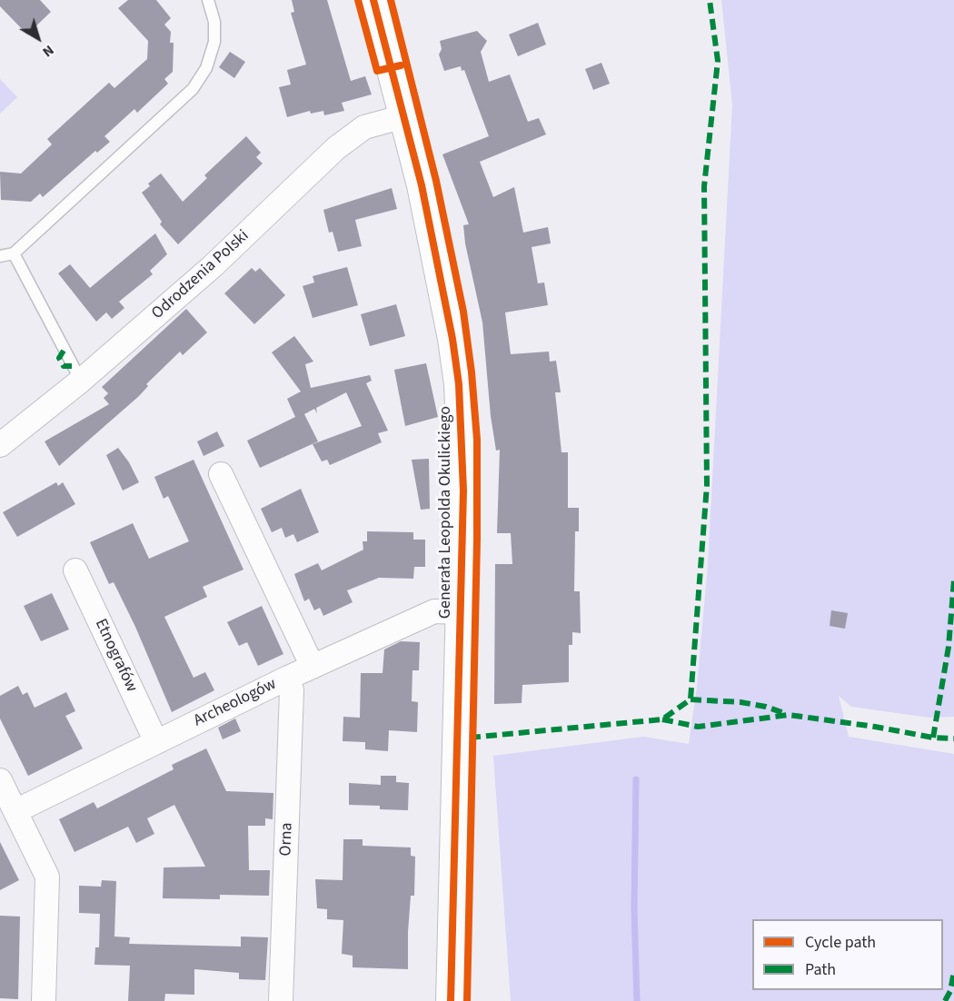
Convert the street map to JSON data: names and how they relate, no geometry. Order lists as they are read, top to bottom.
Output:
{
  "streets": {
    "street": [
      "Odrodzenia Polski",
      "Generała Leopolda Okulickiego",
      "Etnografów",
      "Archeologów",
      "Orna"
    ]
  },
  "crossings": [
    ["Odrodzenia Polski", "Generała Leopolda Okulickiego"],
    ["Generała Leopolda Okulickiego", "Archeologów"],
    ["Etnografów", "Archeologów"],
    ["Archeologów", "Orna"]
  ],
  "legend": ["Cycle path", "Path"],
  "north": "bottom right"
}
